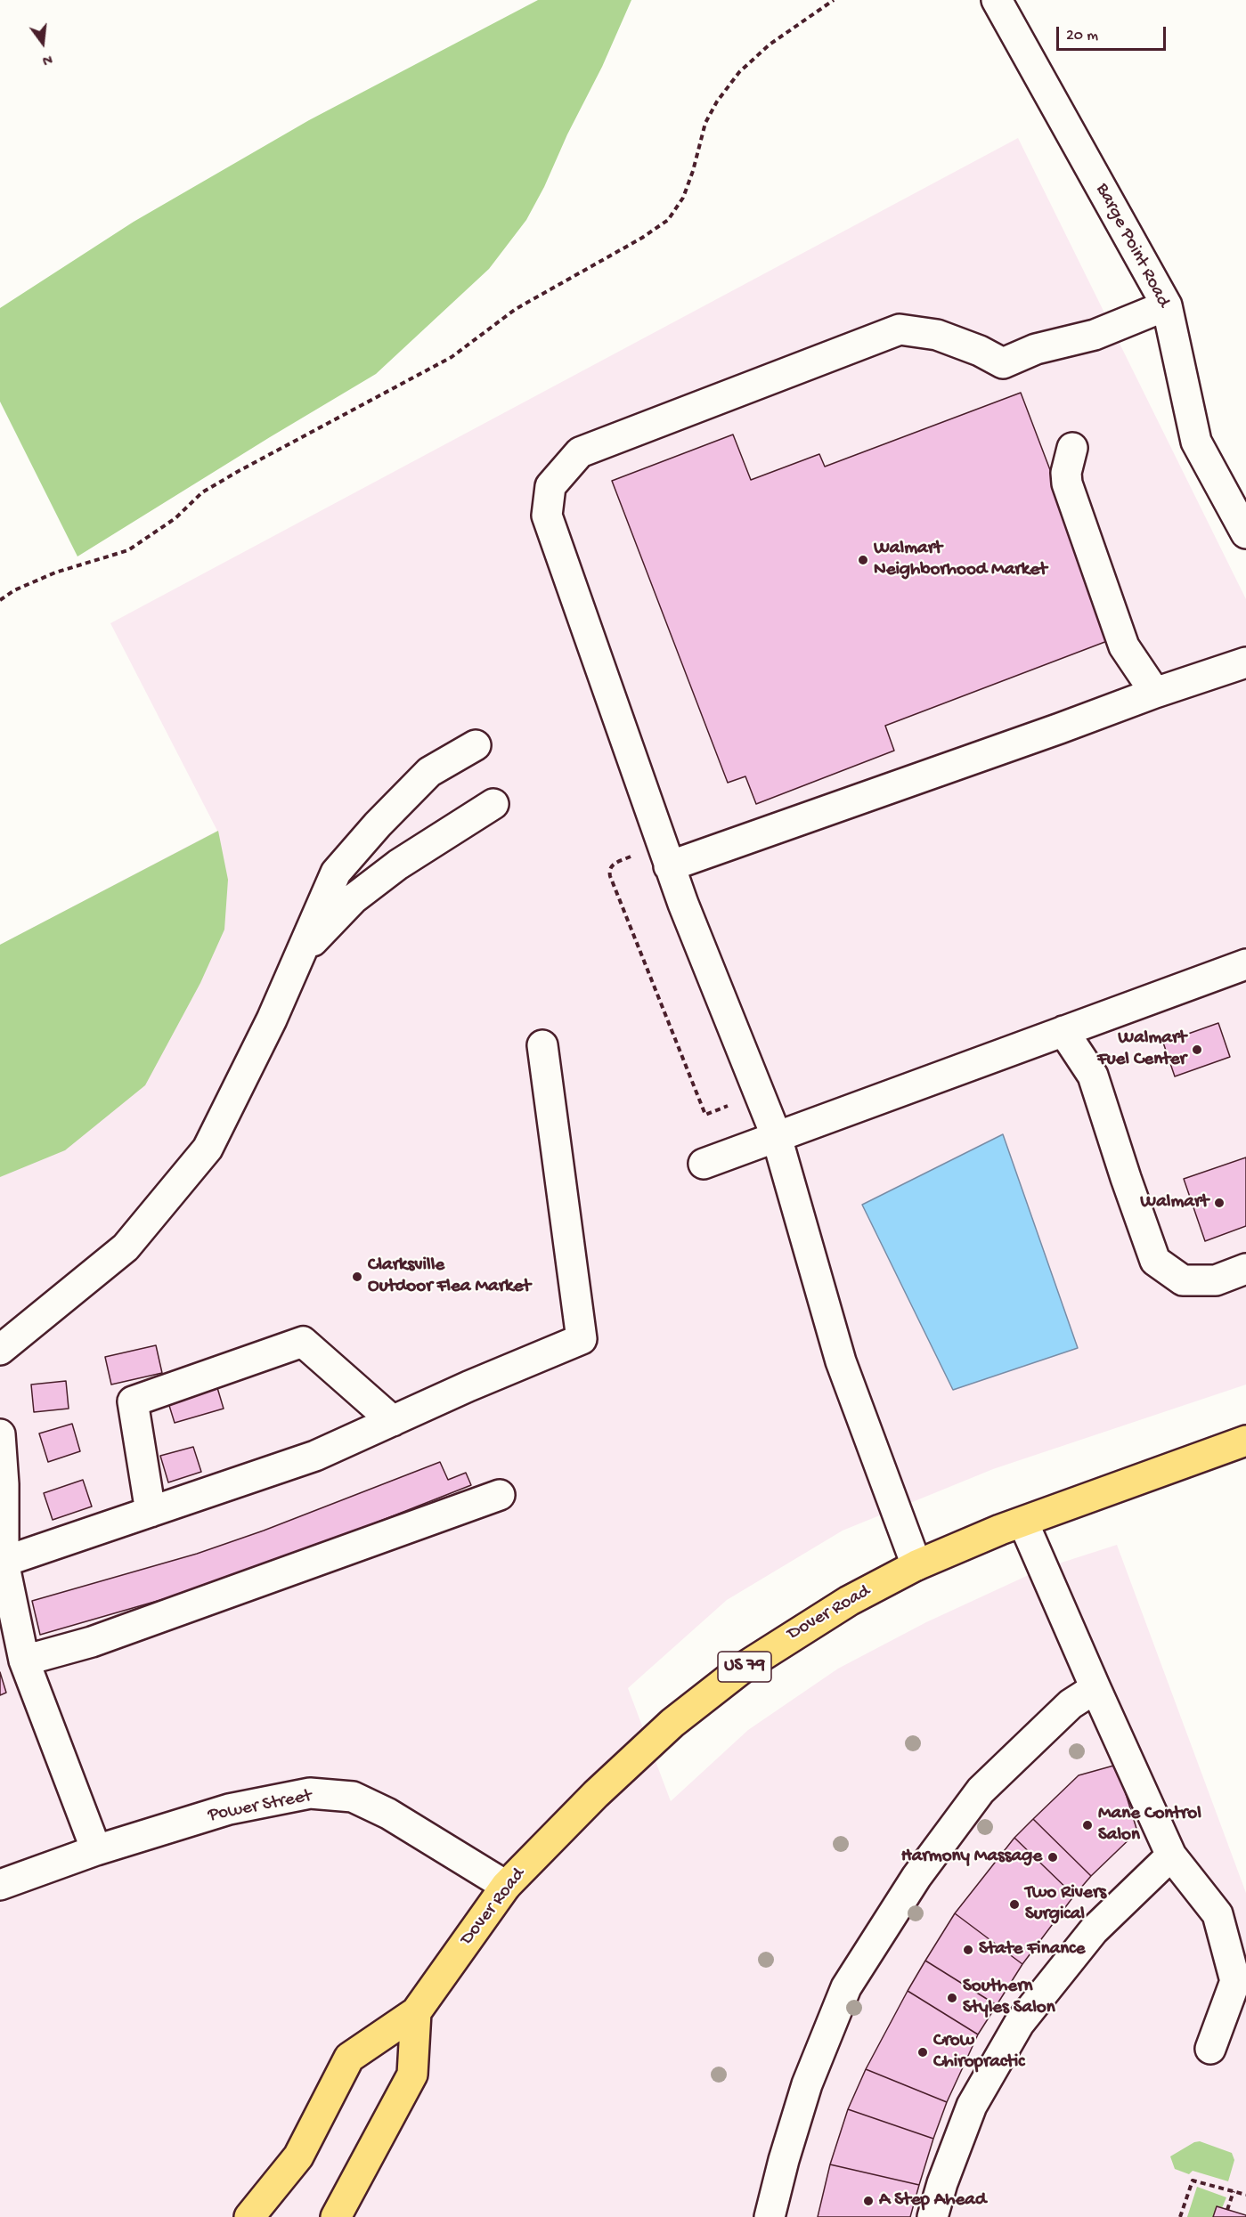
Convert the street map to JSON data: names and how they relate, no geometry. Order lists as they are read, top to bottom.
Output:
{
  "streets": {
    "main road": ["Dover Road", "US 79"],
    "street": ["Barge Point Road", "Power Street"]
  },
  "crossings": [
    ["Dover Road", "Power Street"]
  ],
  "places": [
    "Walmart Neighborhood Market",
    "Walmart Fuel Center",
    "Walmart",
    "Clarksville Outdoor Flea Market",
    "Mane Control Salon",
    "Harmony Massage",
    "Two Rivers Surgical",
    "State Finance",
    "Southern Styles Salon",
    "Crow Chiropractic",
    "A Step Ahead"
  ],
  "scale_bar": "20 m",
  "north": "bottom"
}
